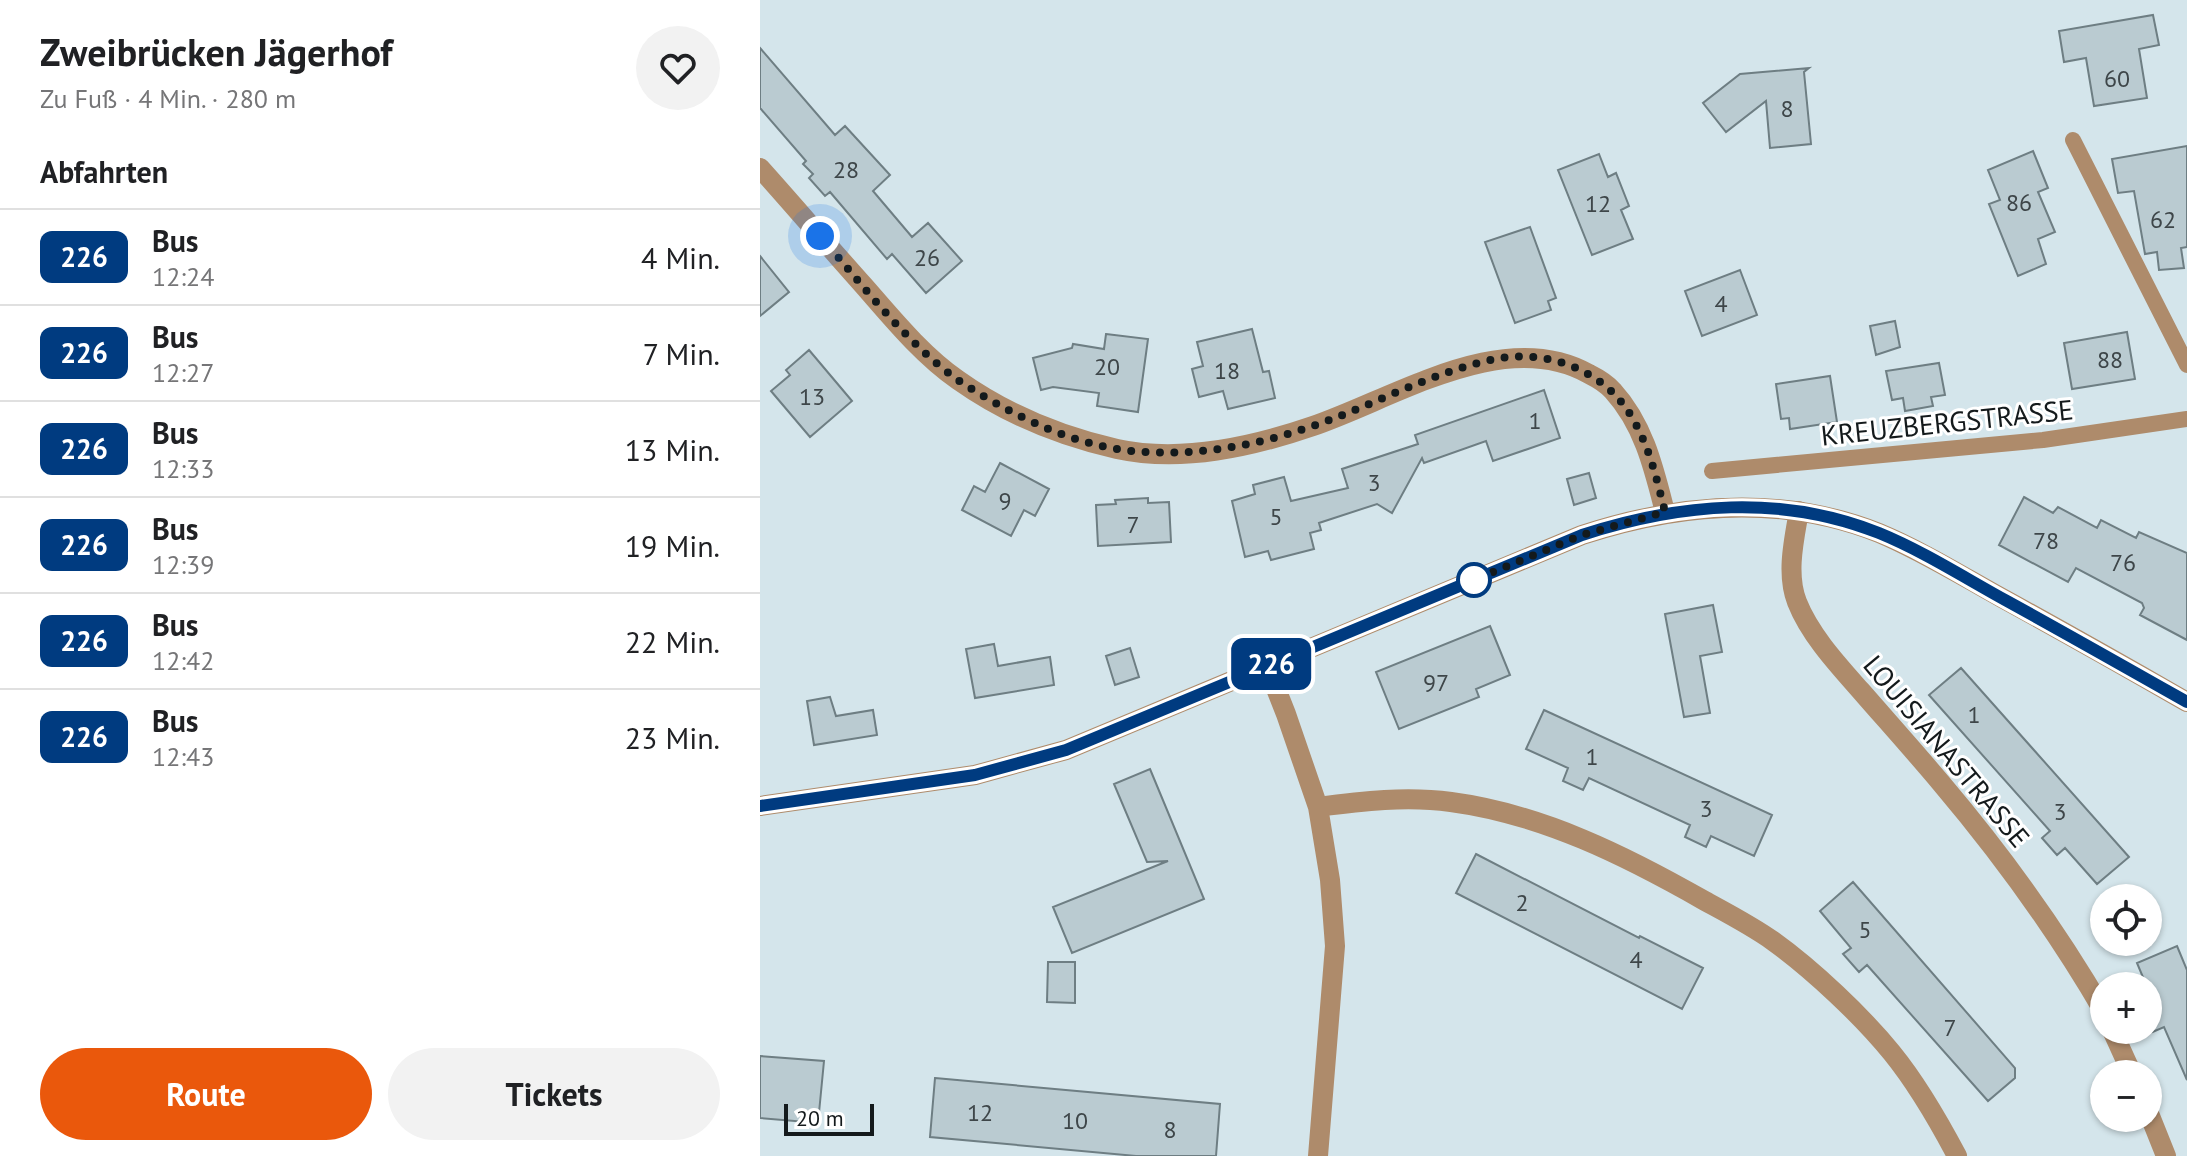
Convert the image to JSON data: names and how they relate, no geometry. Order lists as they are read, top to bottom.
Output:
{
  "streets": {
    "street": ["LOUISIANASTRASSE"],
    "lane": ["KREUZBERGSTRASSE"]
  },
  "lines": ["bus line 226"],
  "house_numbers": [
    "60",
    "8",
    "28",
    "86",
    "12",
    "62",
    "26",
    "4",
    "88",
    "20",
    "18",
    "13",
    "1",
    "3",
    "9",
    "5",
    "7",
    "78",
    "76",
    "97",
    "1",
    "1",
    "3",
    "3",
    "2",
    "5",
    "4",
    "7",
    "12",
    "10",
    "8"
  ],
  "scale_bar": "20 m",
  "page": {
    "heading": [
      ["Zweibrücken Jägerhof", "Zu Fuß · 4 Min. · 280 m"],
      "Abfahrten"
    ],
    "on_map": "226",
    "list": [
      {
        "mark": "226",
        "name": "Bus",
        "note": "12:24",
        "value": "4 Min."
      },
      {
        "mark": "226",
        "name": "Bus",
        "note": "12:27",
        "value": "7 Min."
      },
      {
        "mark": "226",
        "name": "Bus",
        "note": "12:33",
        "value": "13 Min."
      },
      {
        "mark": "226",
        "name": "Bus",
        "note": "12:39",
        "value": "19 Min."
      },
      {
        "mark": "226",
        "name": "Bus",
        "note": "12:42",
        "value": "22 Min."
      },
      {
        "mark": "226",
        "name": "Bus",
        "note": "12:43",
        "value": "23 Min."
      }
    ],
    "map_buttons": ["+", "−"],
    "buttons": ["Route", "Tickets"],
    "scale": "20 m"
  }
}
